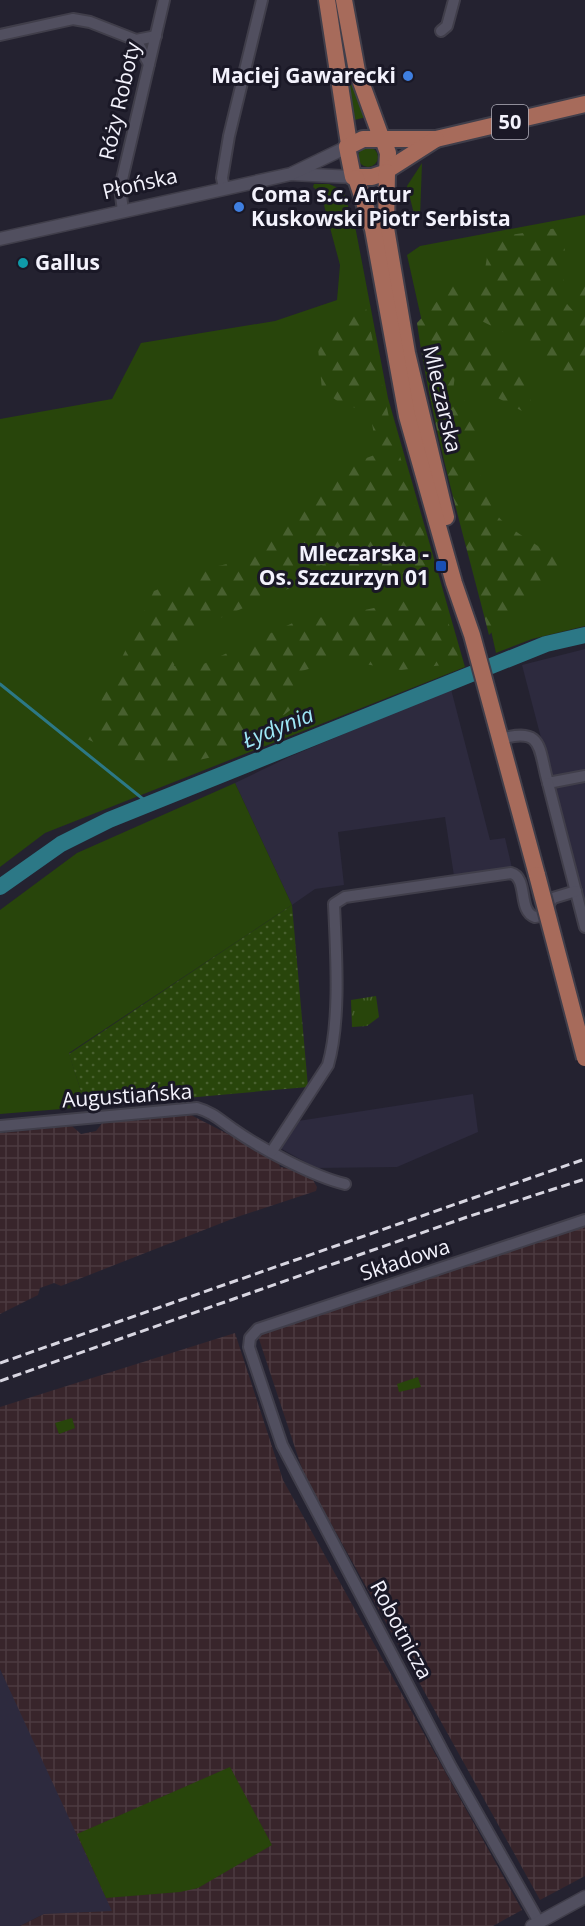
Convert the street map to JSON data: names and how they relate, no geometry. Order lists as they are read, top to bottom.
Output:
{
  "streets": {
    "main road": ["50", "Mleczarska"],
    "street": [
      "Róży Roboty",
      "Płońska",
      "Augustiańska",
      "Składowa",
      "Robotnicza"
    ]
  },
  "crossings": [
    ["Róży Roboty", "Płońska"],
    ["50", "Mleczarska"],
    ["Płońska", "Mleczarska"],
    ["Składowa", "Robotnicza"]
  ],
  "water": ["Łydynia"],
  "places": {
    "other": ["Maciej Gawarecki", "Coma s.c. Artur Kuskowski Piotr Serbista", "Gallus"],
    "transit": ["Mleczarska - Os. Szczurzyn 01"]
  }
}
